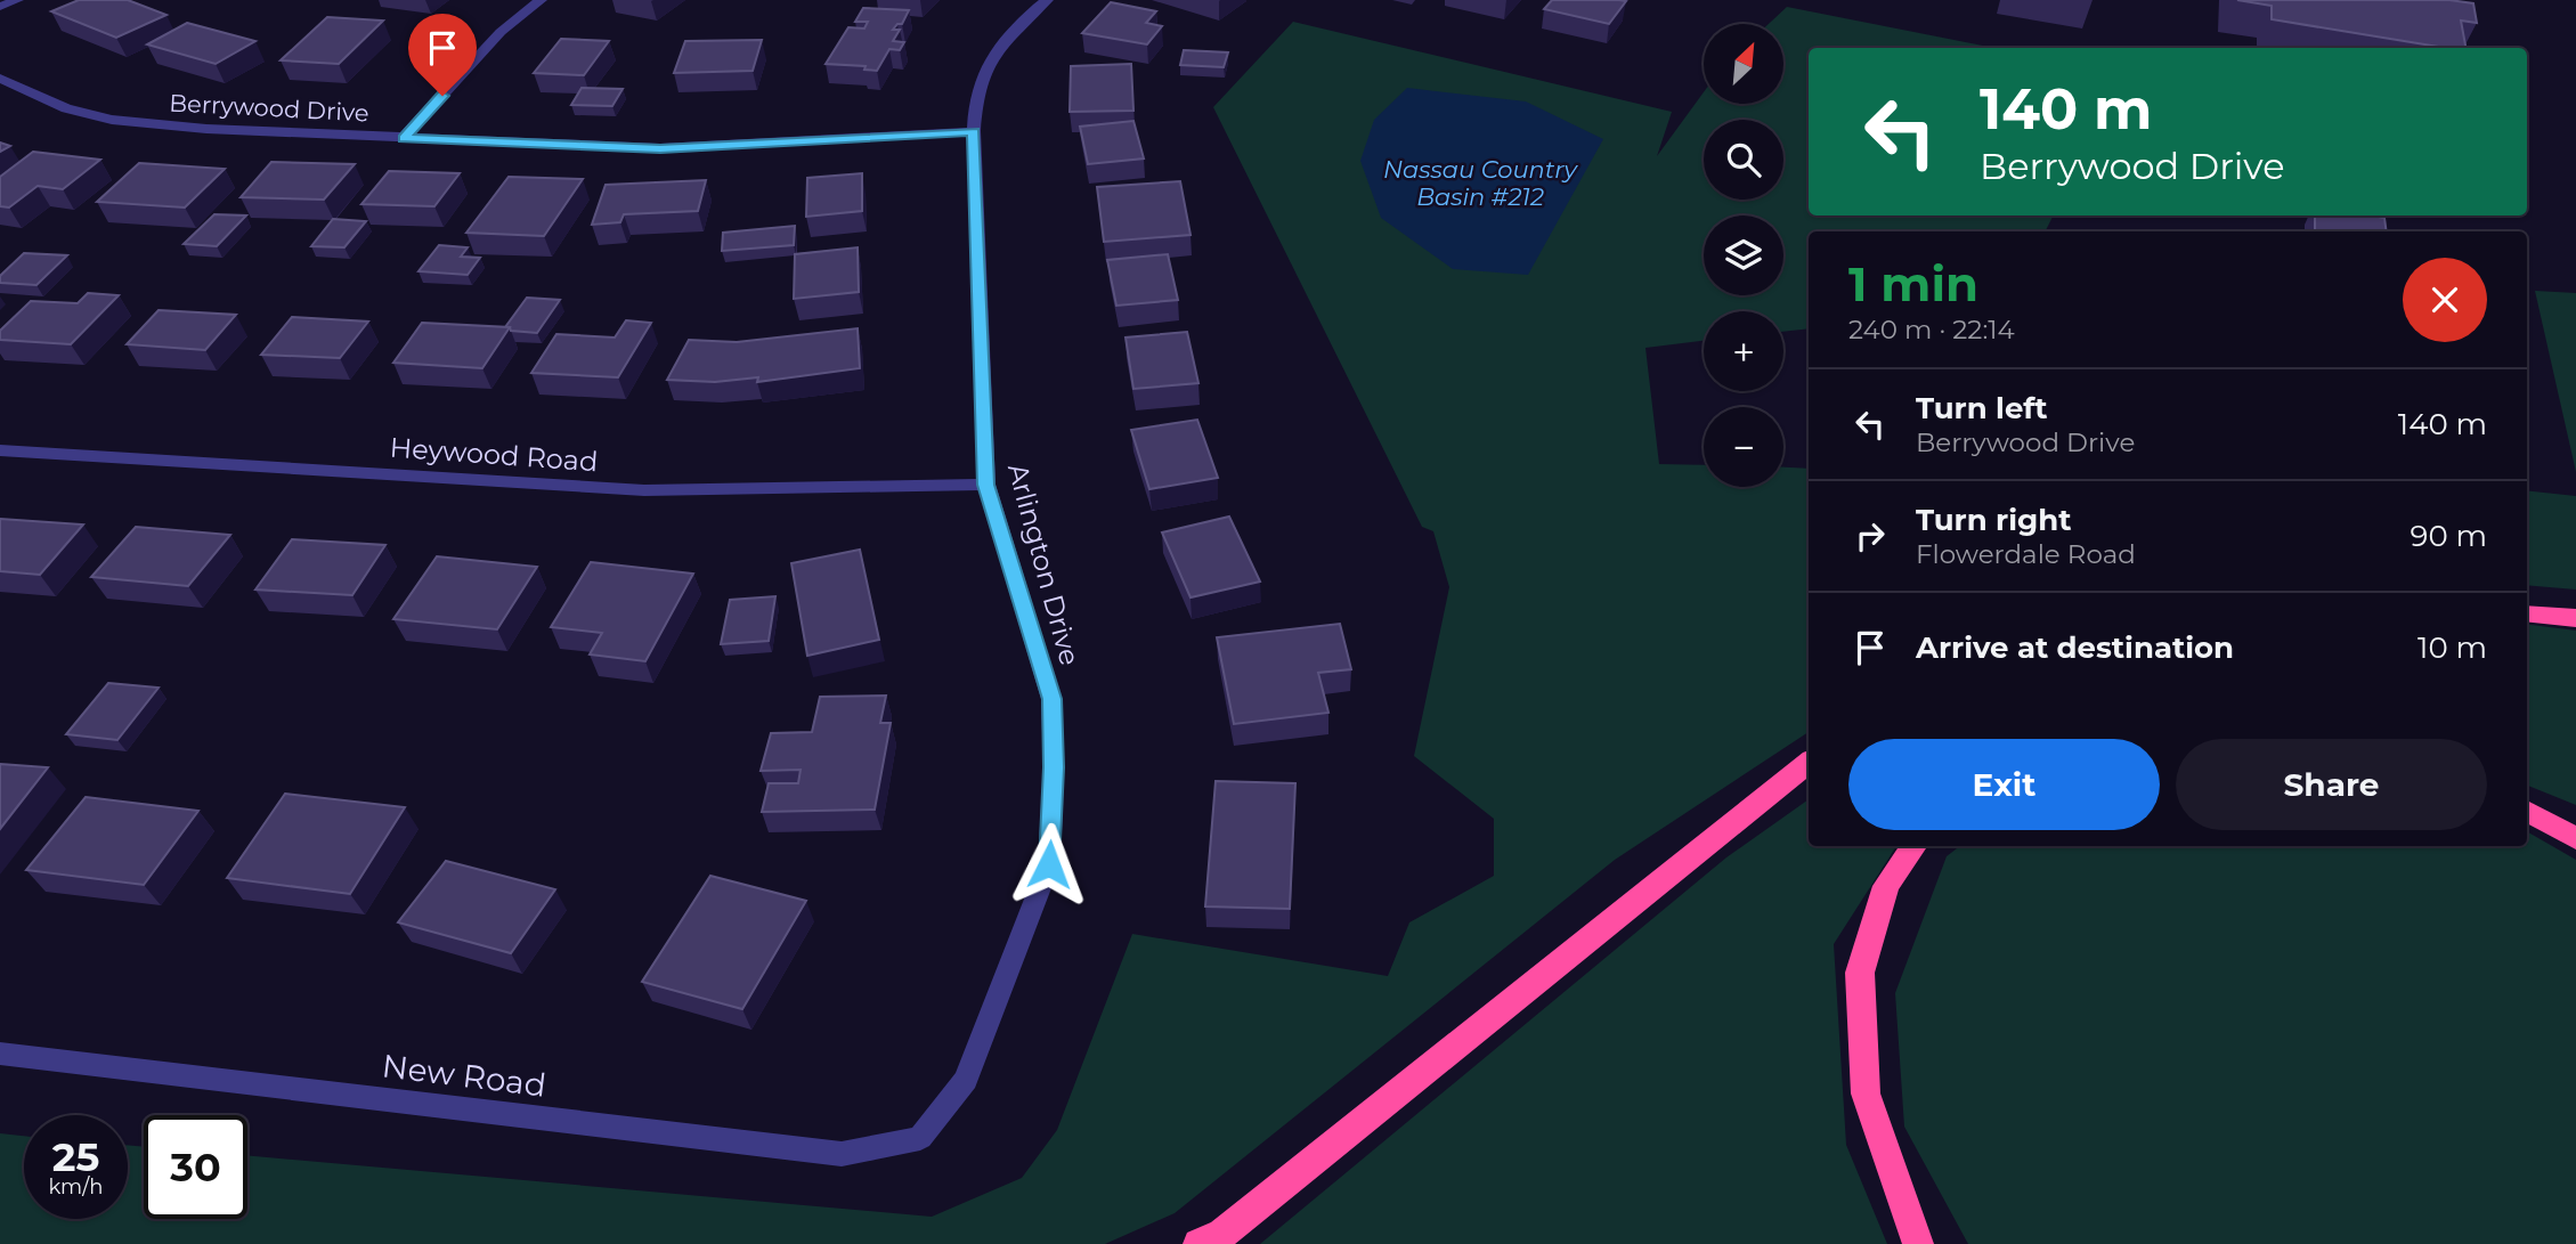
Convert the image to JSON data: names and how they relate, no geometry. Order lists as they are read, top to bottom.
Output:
{
  "streets": {
    "street": [
      "Berrywood Drive",
      "Heywood Road",
      "Arlington Drive",
      "New Road"
    ]
  },
  "crossings": [
    ["Berrywood Drive", "Arlington Drive"],
    ["Heywood Road", "Arlington Drive"],
    ["Arlington Drive", "New Road"]
  ],
  "water": ["Nassau Country Basin #212"],
  "north": "top right",
  "page": {
    "map_buttons": ["+", "−"],
    "turn": ["140 m", "Berrywood Drive"],
    "heading": ["1 min", "240 m · 22:14"],
    "list": [
      {
        "name": "Turn left",
        "note": "Berrywood Drive",
        "value": "140 m"
      },
      {
        "name": "Turn right",
        "note": "Flowerdale Road",
        "value": "90 m"
      },
      {
        "name": "Arrive at destination",
        "value": "10 m"
      }
    ],
    "buttons": ["Exit", "Share"],
    "speed": "25 km/h",
    "limit": "30"
  }
}
